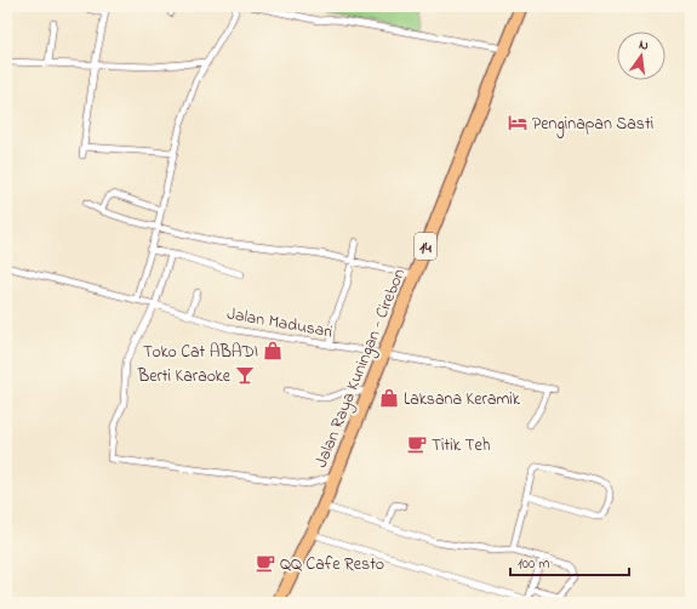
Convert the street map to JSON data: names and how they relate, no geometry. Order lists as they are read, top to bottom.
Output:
{
  "streets": {
    "highway": ["14", "Jalan Raya Kuningan - Cirebon"],
    "street": ["Jalan Madusari"]
  },
  "crossings": [
    ["Jalan Madusari", "Jalan Raya Kuningan - Cirebon"]
  ],
  "places": {
    "hotel": ["Penginapan Sasti"],
    "shop": ["Toko Cat ABADI", "Laksana Keramik"],
    "bar": ["Berti Karaoke"],
    "cafe": ["Titik Teh", "QQ Cafe Resto"]
  },
  "scale_bar": "100 m",
  "north": "top"
}
